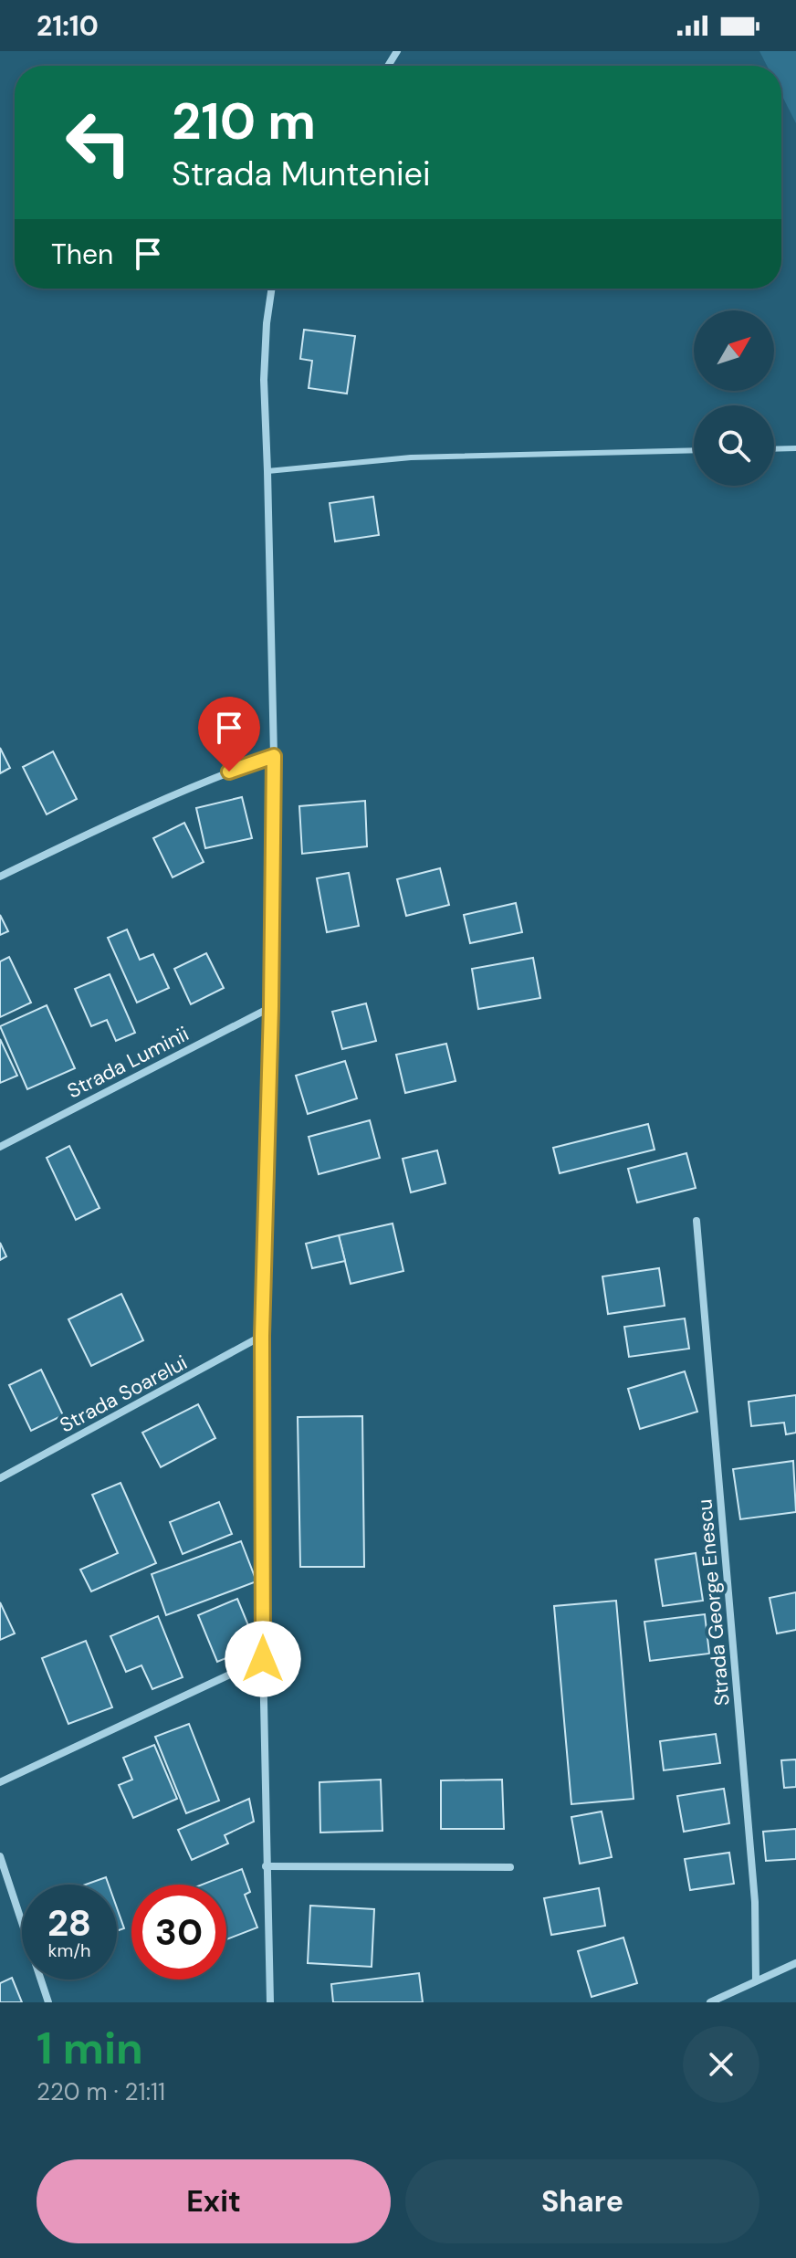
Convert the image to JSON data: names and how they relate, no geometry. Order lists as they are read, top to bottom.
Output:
{
  "streets": {
    "street": ["Strada Luminii", "Strada Soarelui", "Strada George Enescu"]
  },
  "north": "top right",
  "page": {
    "status": "21:10",
    "turn": ["210 m", "Strada Munteniei"],
    "then": "Then",
    "speed": "28 km/h",
    "limit": "30",
    "heading": ["1 min", "220 m · 21:11"],
    "buttons": ["Exit", "Share"]
  }
}
